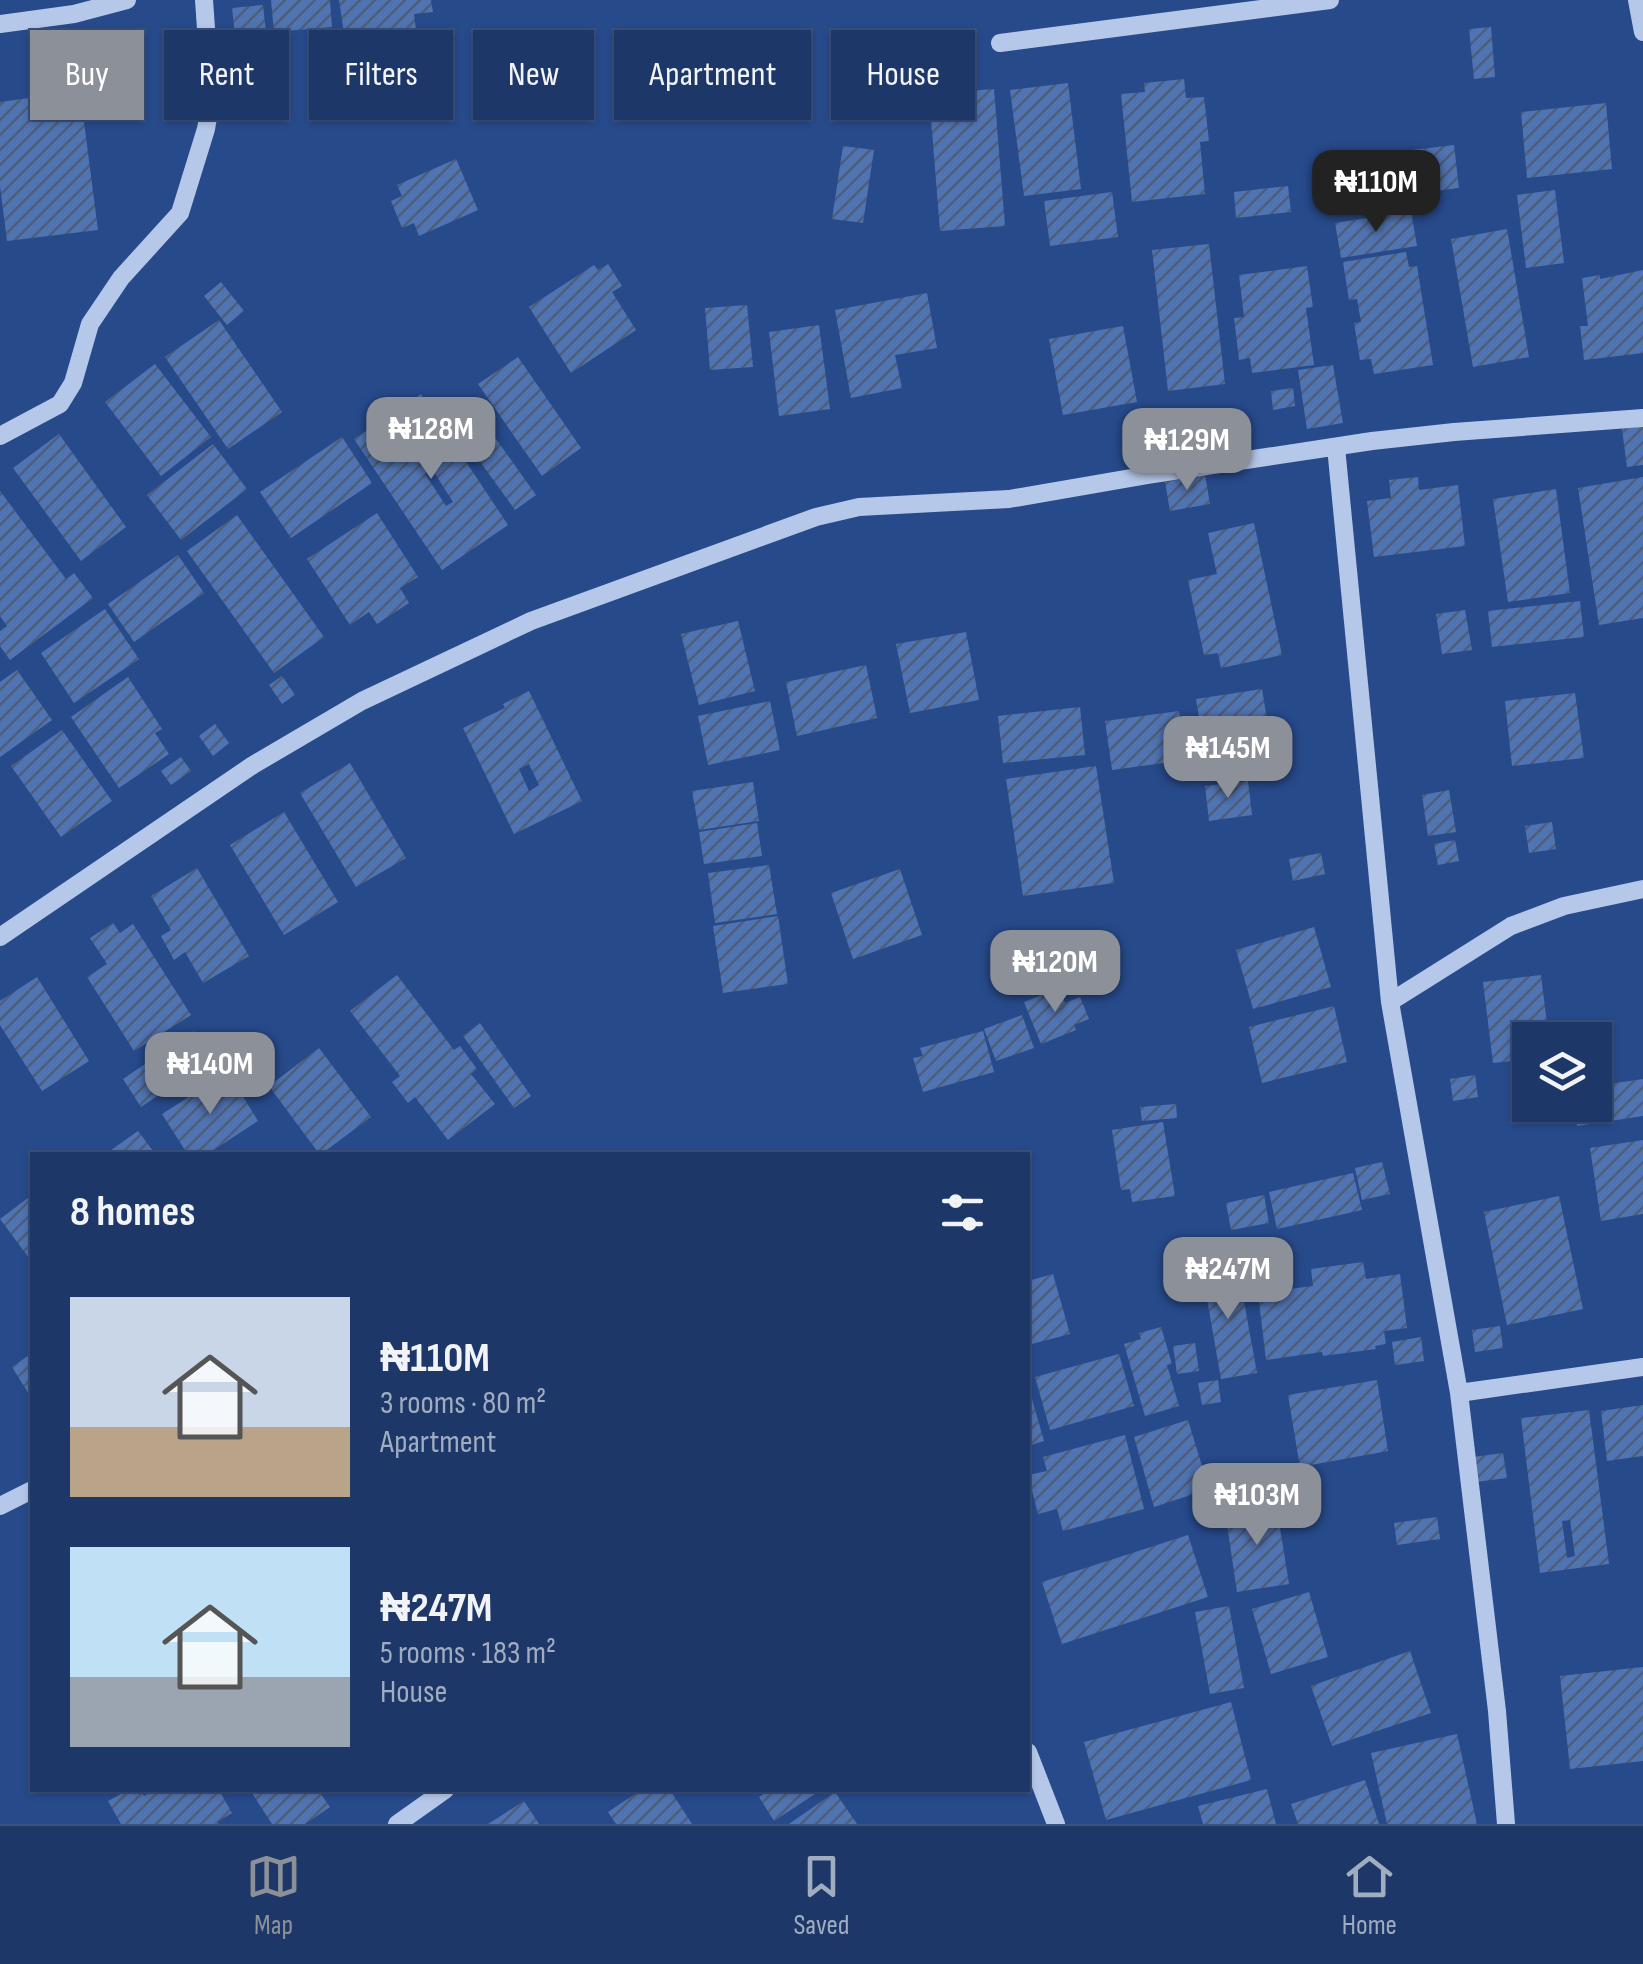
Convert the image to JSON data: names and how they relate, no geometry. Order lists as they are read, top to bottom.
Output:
{
  "page": {
    "chip": [
      "Buy",
      "Rent",
      "Filters",
      "New",
      "Apartment",
      "House"
    ],
    "price": [
      "₦110M",
      "₦128M",
      "₦129M",
      "₦145M",
      "₦120M",
      "₦140M",
      "₦247M",
      "₦103M"
    ],
    "heading": "8 homes",
    "list": [
      {
        "name": "₦110M",
        "note": "3 rooms · 80 m² · Apartment"
      },
      {
        "name": "₦247M",
        "note": "5 rooms · 183 m² · House"
      }
    ],
    "tabs": ["Map", "Saved", "Home"]
  }
}
